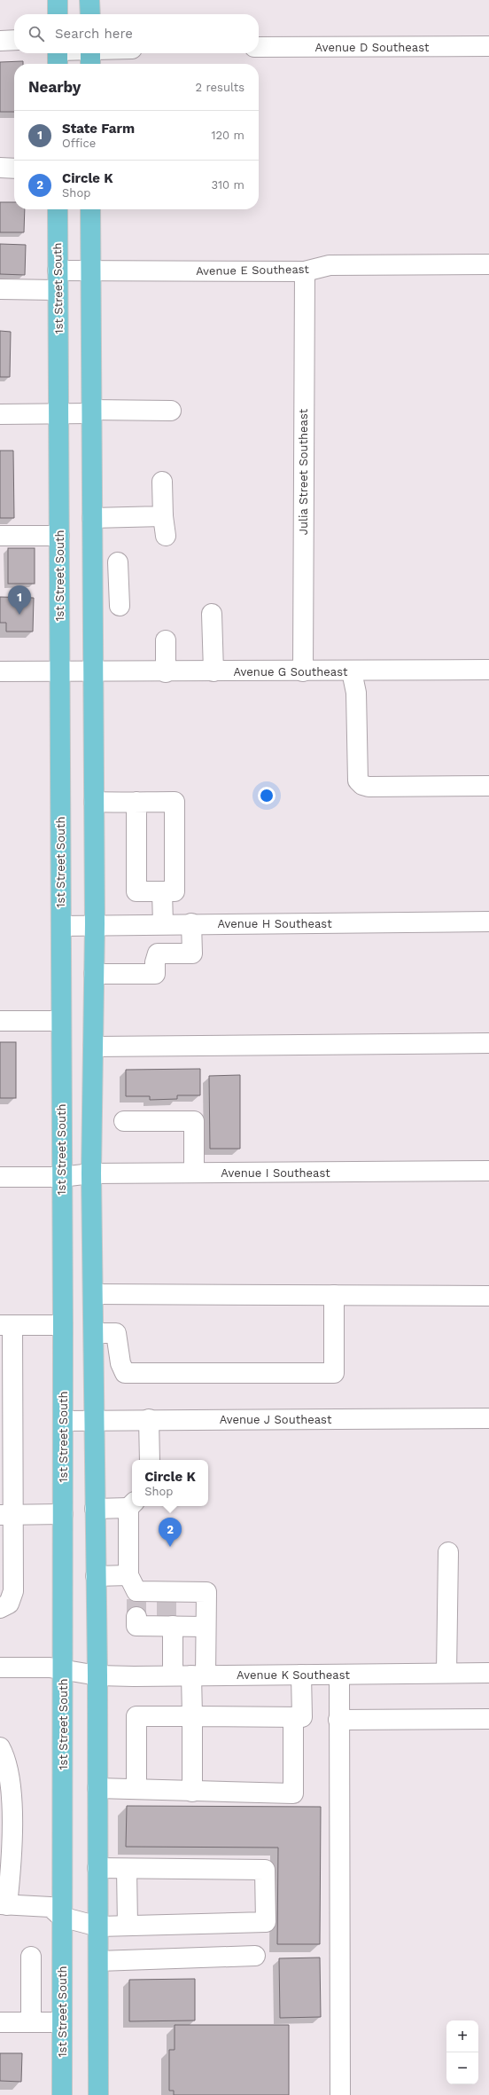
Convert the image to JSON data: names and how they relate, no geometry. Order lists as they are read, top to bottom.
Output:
{
  "streets": {
    "main road": ["1st Street South"],
    "street": [
      "Avenue D Southeast",
      "Avenue E Southeast",
      "Julia Street Southeast",
      "Avenue G Southeast",
      "Avenue H Southeast",
      "Avenue I Southeast",
      "Avenue J Southeast",
      "Avenue K Southeast"
    ]
  },
  "crossings": [
    ["Avenue E Southeast", "1st Street South"],
    ["Avenue E Southeast", "Julia Street Southeast"],
    ["1st Street South", "Avenue G Southeast"],
    ["1st Street South", "Avenue H Southeast"],
    ["1st Street South", "Avenue I Southeast"],
    ["1st Street South", "Avenue J Southeast"],
    ["1st Street South", "Avenue K Southeast"],
    ["Julia Street Southeast", "Avenue G Southeast"]
  ],
  "page": {
    "search": "Search here",
    "heading": ["Nearby", "2 results"],
    "list": [
      {
        "mark": "1",
        "name": "State Farm",
        "note": "Office",
        "value": "120 m"
      },
      {
        "mark": "2",
        "name": "Circle K",
        "note": "Shop",
        "value": "310 m"
      }
    ],
    "pins": ["1", "2"],
    "popup": ["Circle K", "Shop"],
    "map_buttons": ["+", "−"]
  }
}
